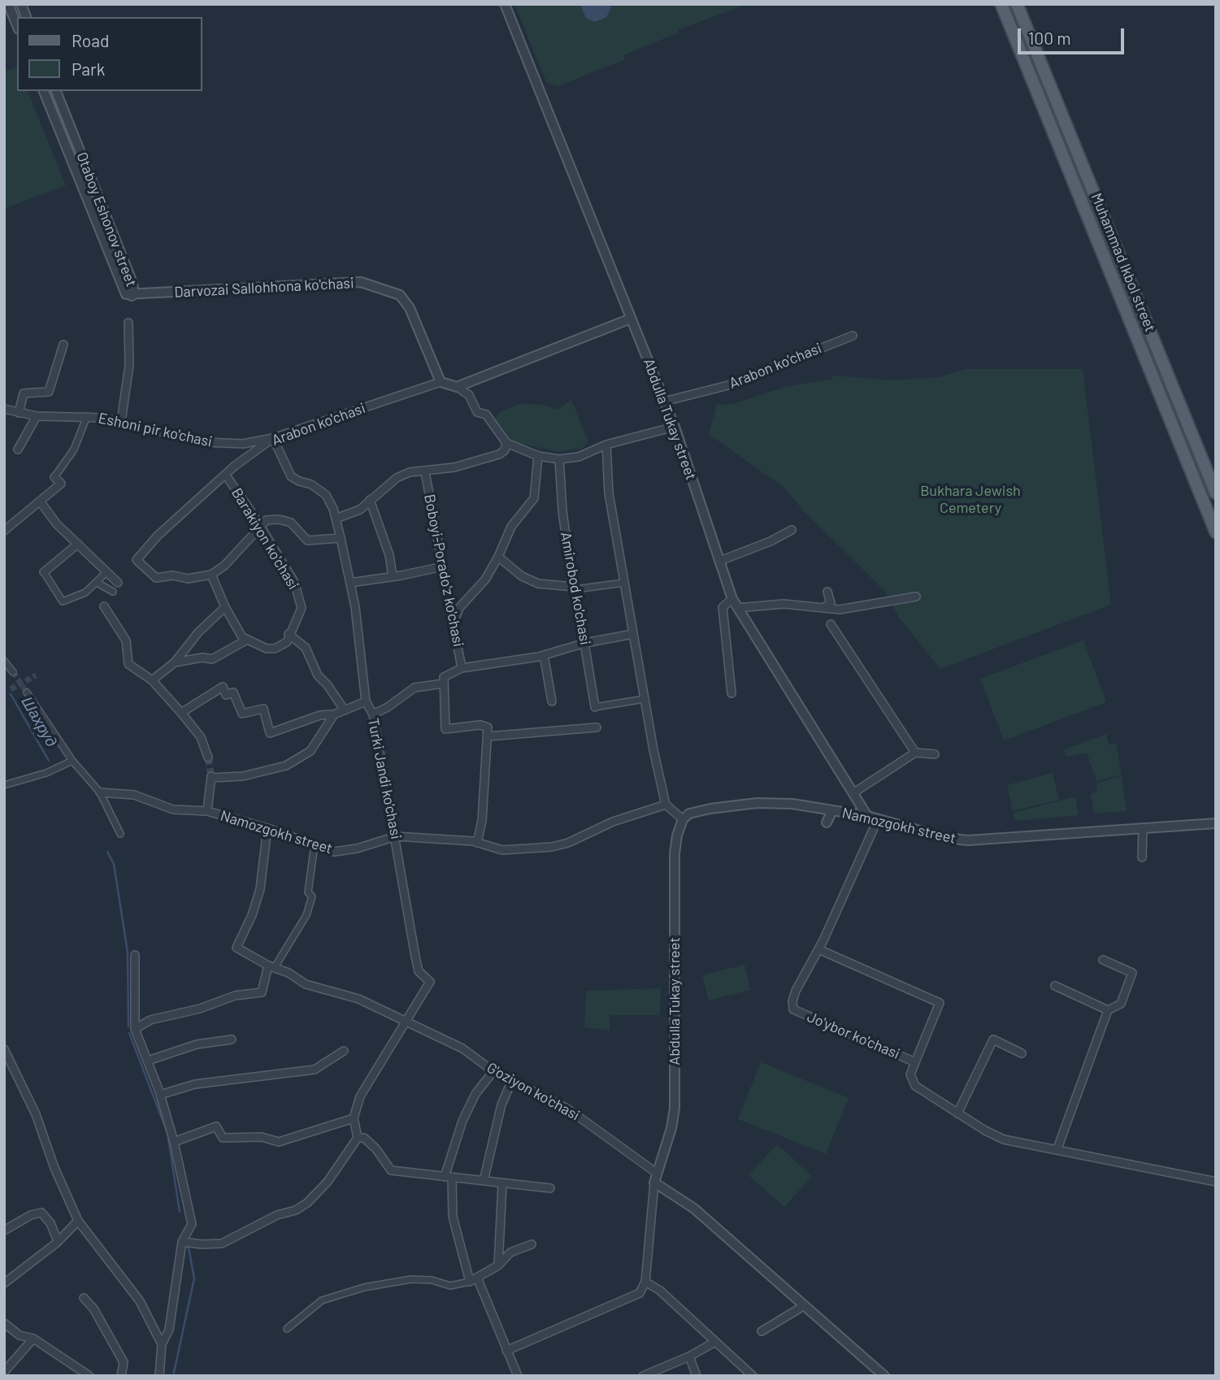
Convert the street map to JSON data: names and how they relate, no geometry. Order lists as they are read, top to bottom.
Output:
{
  "streets": {
    "main road": ["Muhammad Ikbol street"],
    "street": [
      "Otaboy Eshonov street",
      "Darvozai Sallohhona ko'chasi",
      "Arabon ko'chasi",
      "Abdulla Tukay street",
      "Eshoni pir ko'chasi",
      "Barakiyon ko'chasi",
      "Boboyi-Porado'z ko'chasi",
      "Amirobod ko'chasi",
      "Turki Jandi ko'chasi",
      "Namozgokh street",
      "Jo'ybor ko'chasi",
      "G'oziyon ko'chasi"
    ]
  },
  "crossings": [
    ["Otaboy Eshonov street", "Darvozai Sallohhona ko'chasi"],
    ["Darvozai Sallohhona ko'chasi", "Arabon ko'chasi"],
    ["Arabon ko'chasi", "Abdulla Tukay street"],
    ["Arabon ko'chasi", "Eshoni pir ko'chasi"],
    ["Arabon ko'chasi", "Barakiyon ko'chasi"],
    ["Arabon ko'chasi", "Turki Jandi ko'chasi"],
    ["Abdulla Tukay street", "Namozgokh street"],
    ["Abdulla Tukay street", "G'oziyon ko'chasi"],
    ["Eshoni pir ko'chasi", "Turki Jandi ko'chasi"],
    ["Turki Jandi ko'chasi", "Namozgokh street"],
    ["Turki Jandi ko'chasi", "G'oziyon ko'chasi"],
    ["Namozgokh street", "Jo'ybor ko'chasi"],
    ["Namozgokh street", "G'oziyon ko'chasi"]
  ],
  "water": ["Шахруд"],
  "parks": ["Bukhara Jewish Cemetery"],
  "legend": ["Road", "Park"],
  "scale_bar": "100 m"
}
